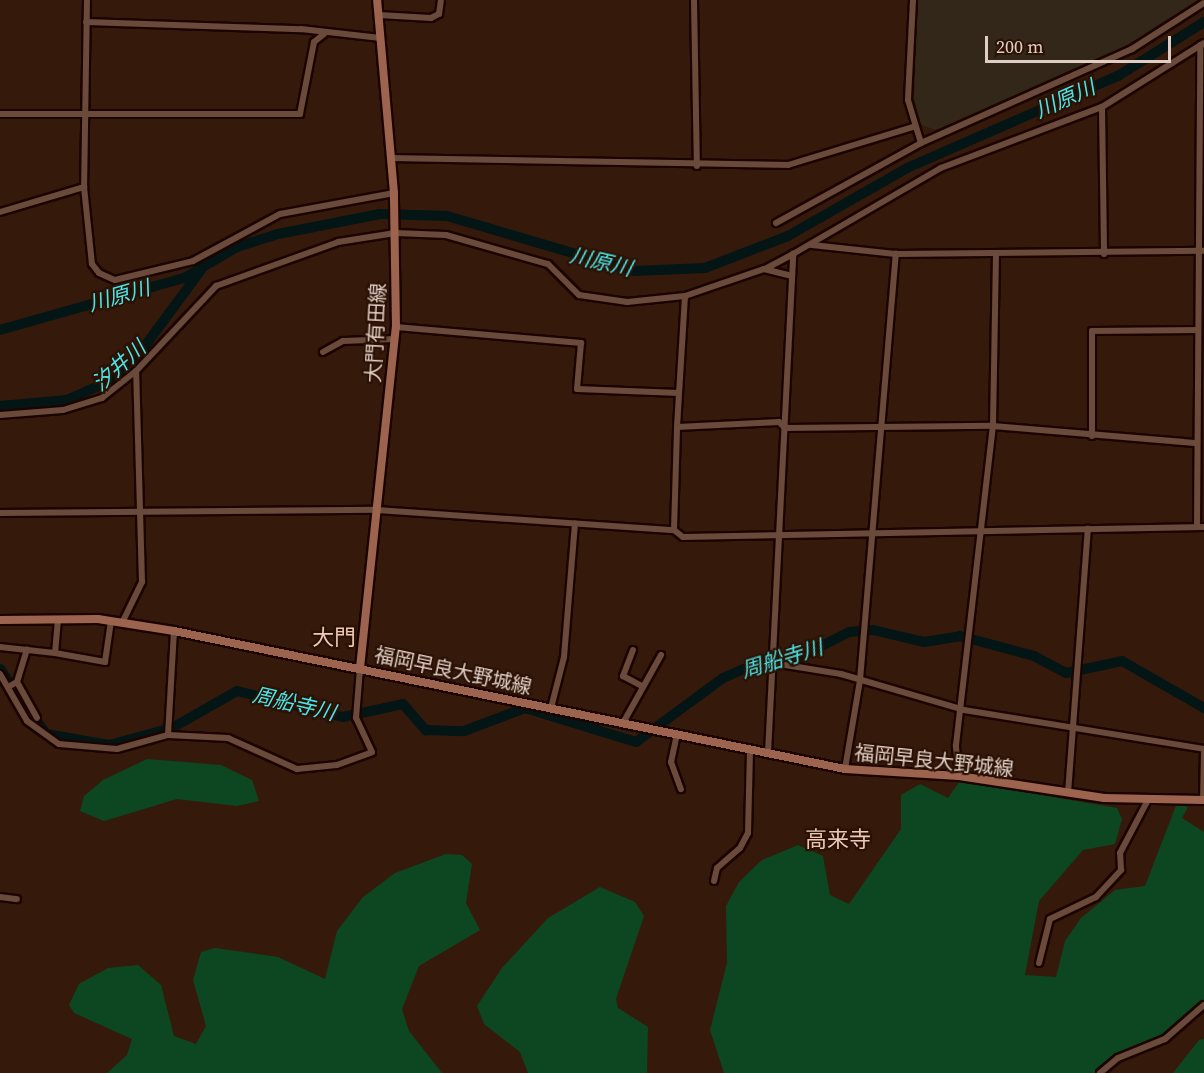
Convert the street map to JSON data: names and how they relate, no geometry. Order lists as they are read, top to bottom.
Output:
{
  "streets": {
    "main road": ["大門有田線", "福岡早良大野城線"]
  },
  "crossings": [
    ["大門有田線", "福岡早良大野城線"]
  ],
  "districts": ["大門", "高来寺"],
  "water": ["川原川", "汐井川", "周船寺川"],
  "scale_bar": "200 m"
}
